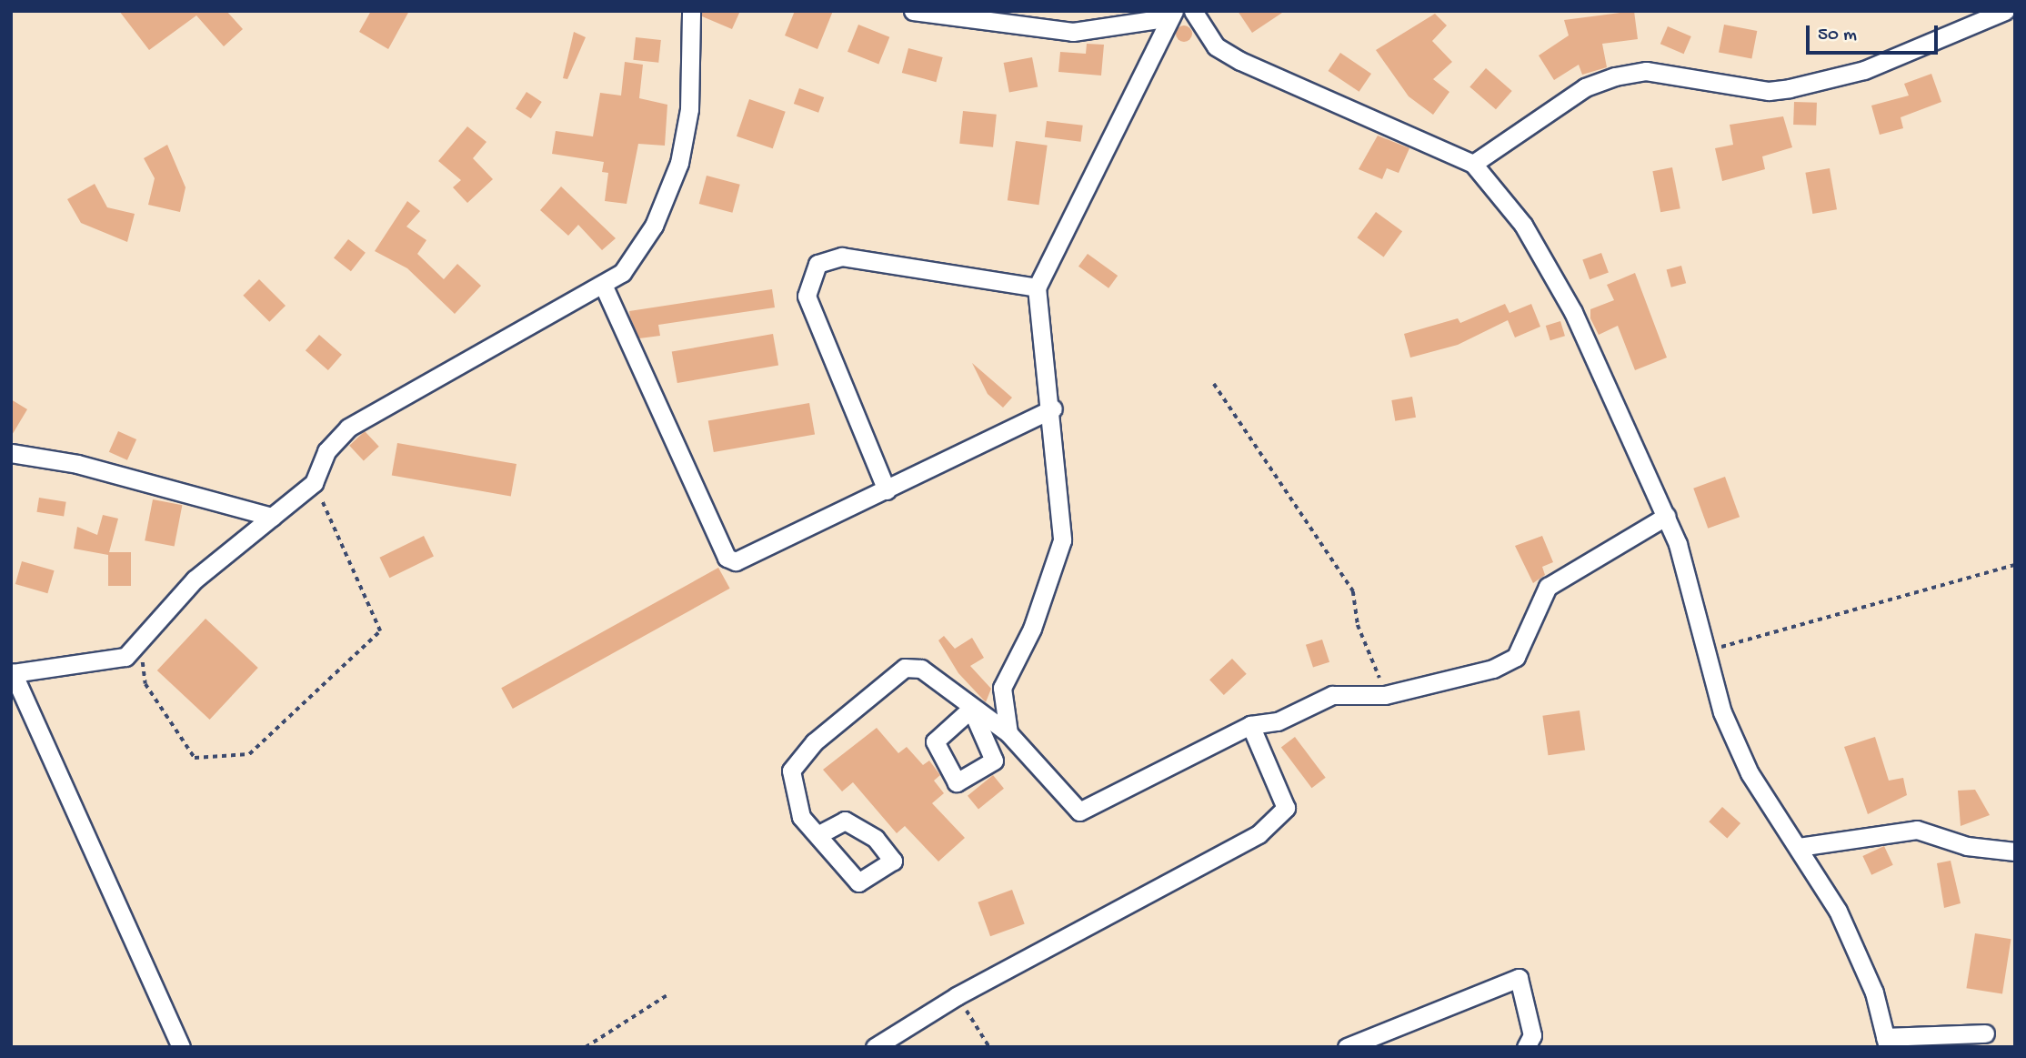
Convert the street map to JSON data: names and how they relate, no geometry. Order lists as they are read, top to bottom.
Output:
{
  "scale_bar": "50 m"
}
